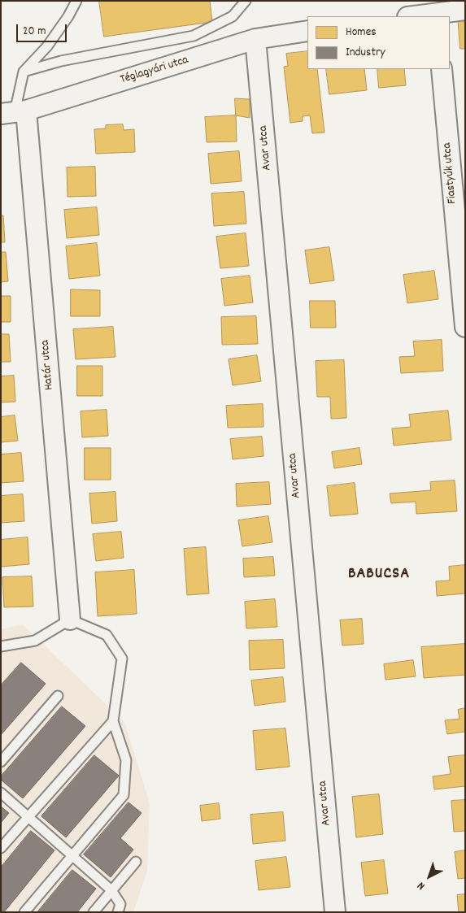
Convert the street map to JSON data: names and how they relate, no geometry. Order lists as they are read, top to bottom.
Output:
{
  "streets": {
    "street": [
      "Téglagyári utca",
      "Avar utca",
      "Fiastyúk utca",
      "Határ utca"
    ]
  },
  "crossings": [
    ["Téglagyári utca", "Avar utca"],
    ["Téglagyári utca", "Határ utca"]
  ],
  "districts": ["BABUCSA"],
  "legend": ["Homes", "Industry"],
  "scale_bar": "20 m",
  "north": "bottom left"
}
